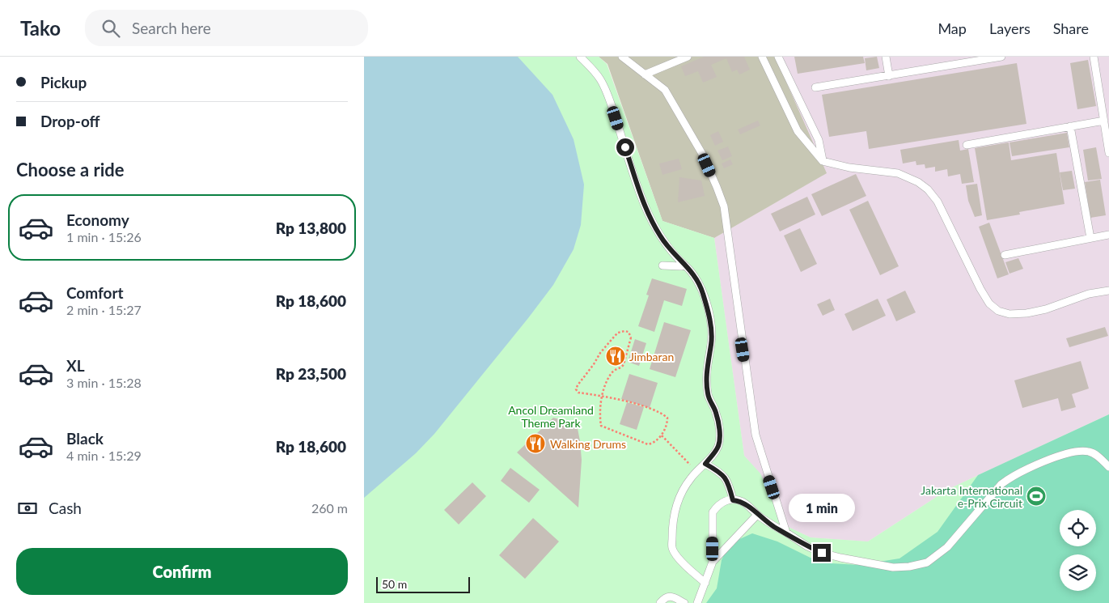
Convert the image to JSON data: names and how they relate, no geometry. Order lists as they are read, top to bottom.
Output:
{
  "parks": ["Ancol Dreamland Theme Park"],
  "places": {
    "restaurant": ["Jimbaran", "Walking Drums"],
    "sports": ["Jakarta International e-Prix Circuit"]
  },
  "scale_bar": "50 m",
  "page": {
    "header": "Tako",
    "search": "Search here",
    "nav": ["Map", "Layers", "Share"],
    "banner": ["Pickup", "Drop-off"],
    "heading": "Choose a ride",
    "list": [
      {
        "name": "Economy",
        "note": "1 min · 15:26",
        "value": "Rp 13,800"
      },
      {
        "name": "Comfort",
        "note": "2 min · 15:27",
        "value": "Rp 18,600"
      },
      {
        "name": "XL",
        "note": "3 min · 15:28",
        "value": "Rp 23,500"
      },
      {
        "name": "Black",
        "note": "4 min · 15:29",
        "value": "Rp 18,600"
      }
    ],
    "pay": ["Cash", "260 m"],
    "bubble": "1 min",
    "buttons": "Confirm",
    "scale": "50 m"
  }
}
